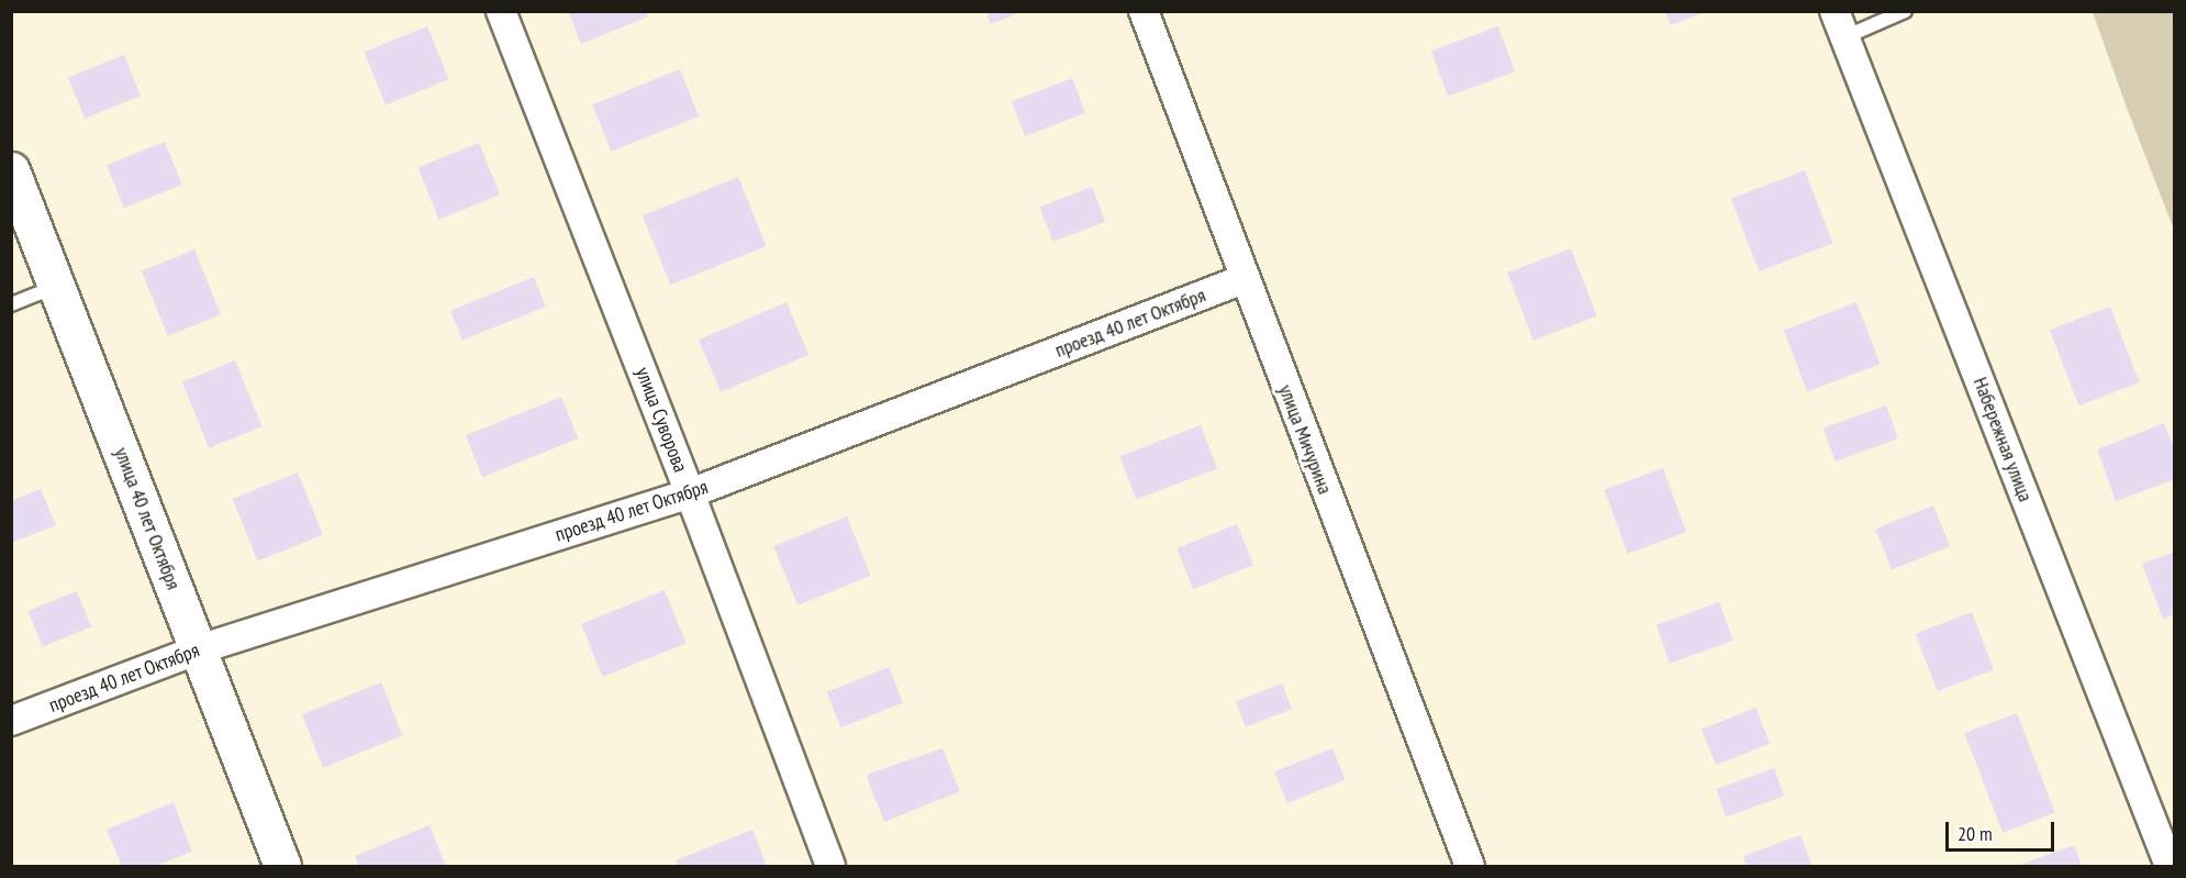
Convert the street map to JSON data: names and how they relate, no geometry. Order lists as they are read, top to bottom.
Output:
{
  "streets": {
    "street": [
      "проезд 40 лет Октября",
      "улица Суворова",
      "улица Мичурина",
      "Набережная улица",
      "улица 40 лет Октября"
    ]
  },
  "crossings": [
    ["проезд 40 лет Октября", "улица Суворова"],
    ["проезд 40 лет Октября", "улица Мичурина"],
    ["проезд 40 лет Октября", "улица 40 лет Октября"]
  ],
  "scale_bar": "20 m"
}
